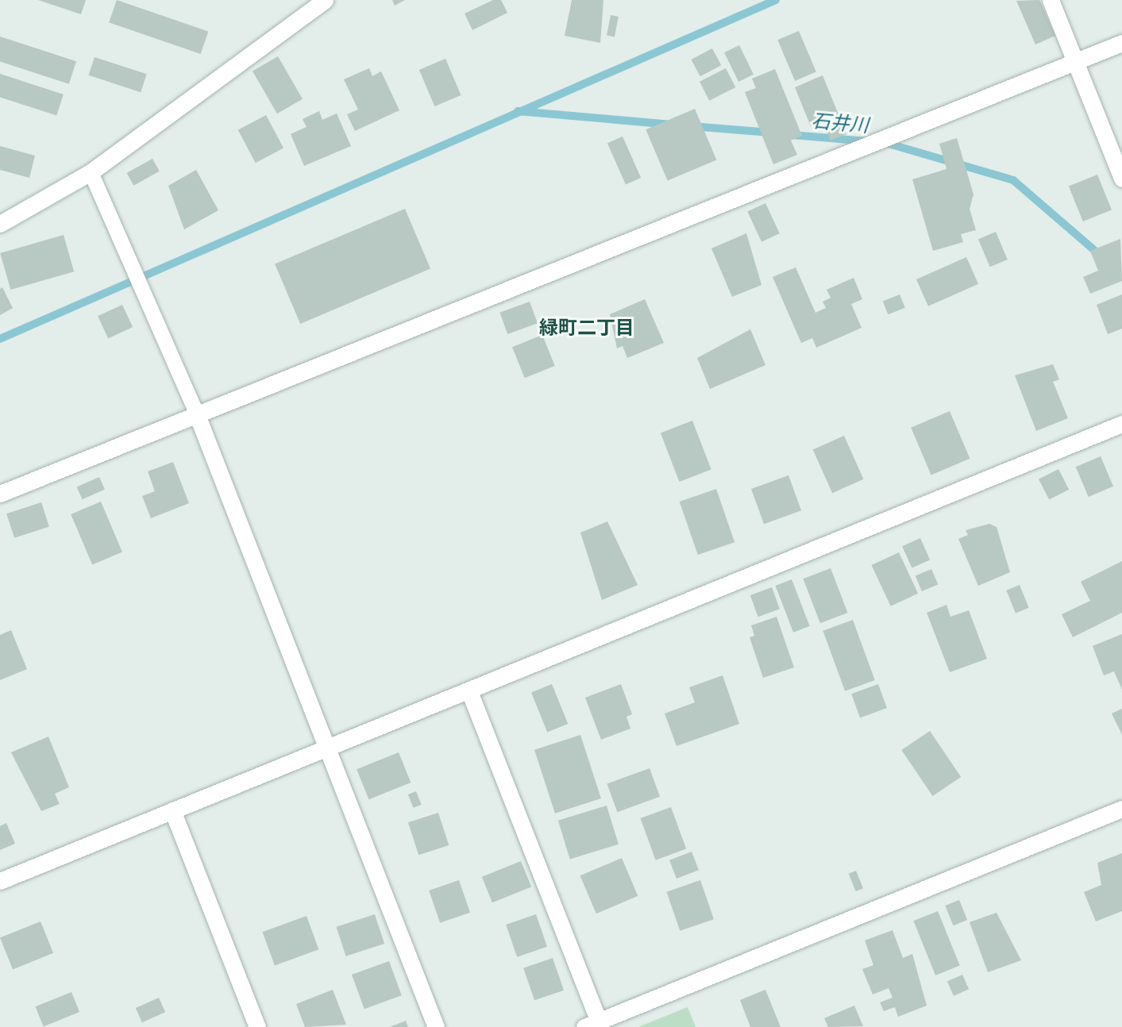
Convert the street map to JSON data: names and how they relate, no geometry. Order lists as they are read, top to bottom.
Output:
{
  "districts": ["緑町二丁目"],
  "water": ["石井川"]
}
